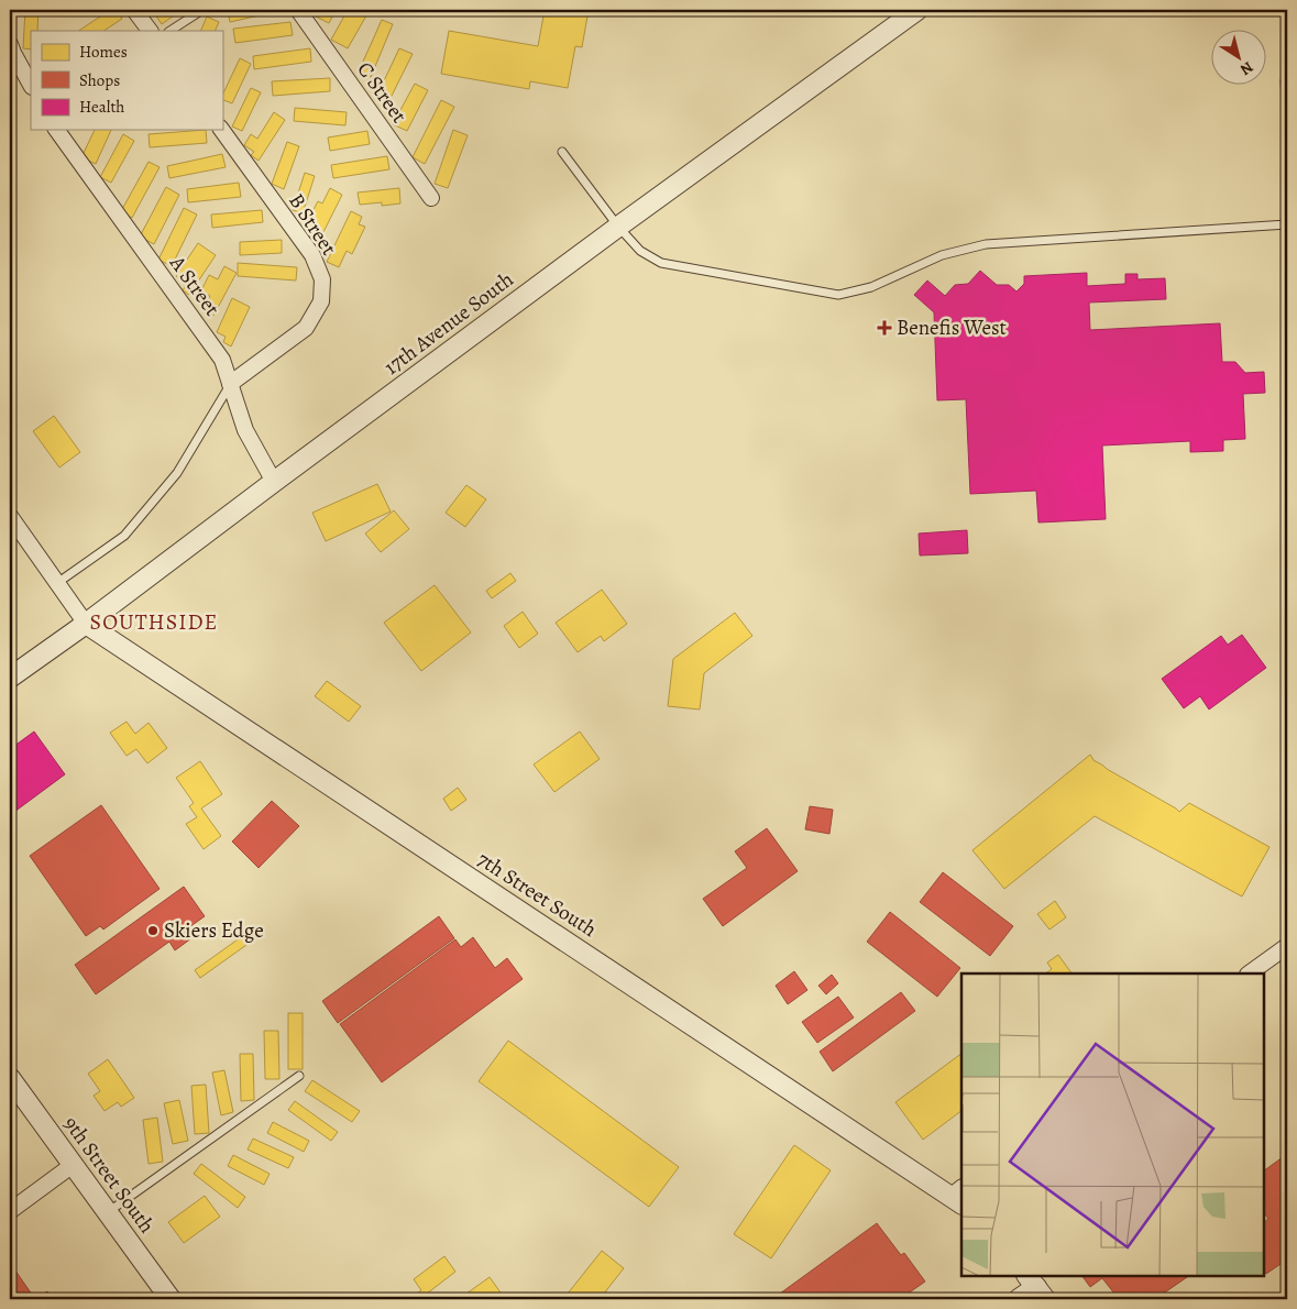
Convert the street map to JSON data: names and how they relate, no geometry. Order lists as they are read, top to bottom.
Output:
{
  "streets": {
    "street": [
      "C Street",
      "B Street",
      "A Street",
      "17th Avenue South",
      "7th Street South",
      "9th Street South"
    ]
  },
  "crossings": [
    ["B Street", "A Street"],
    ["A Street", "17th Avenue South"],
    ["17th Avenue South", "7th Street South"]
  ],
  "districts": ["SOUTHSIDE"],
  "places": {
    "health": ["Benefis West"],
    "other": ["Skiers Edge"]
  },
  "legend": ["Homes", "Shops", "Health"],
  "north": "bottom right"
}
